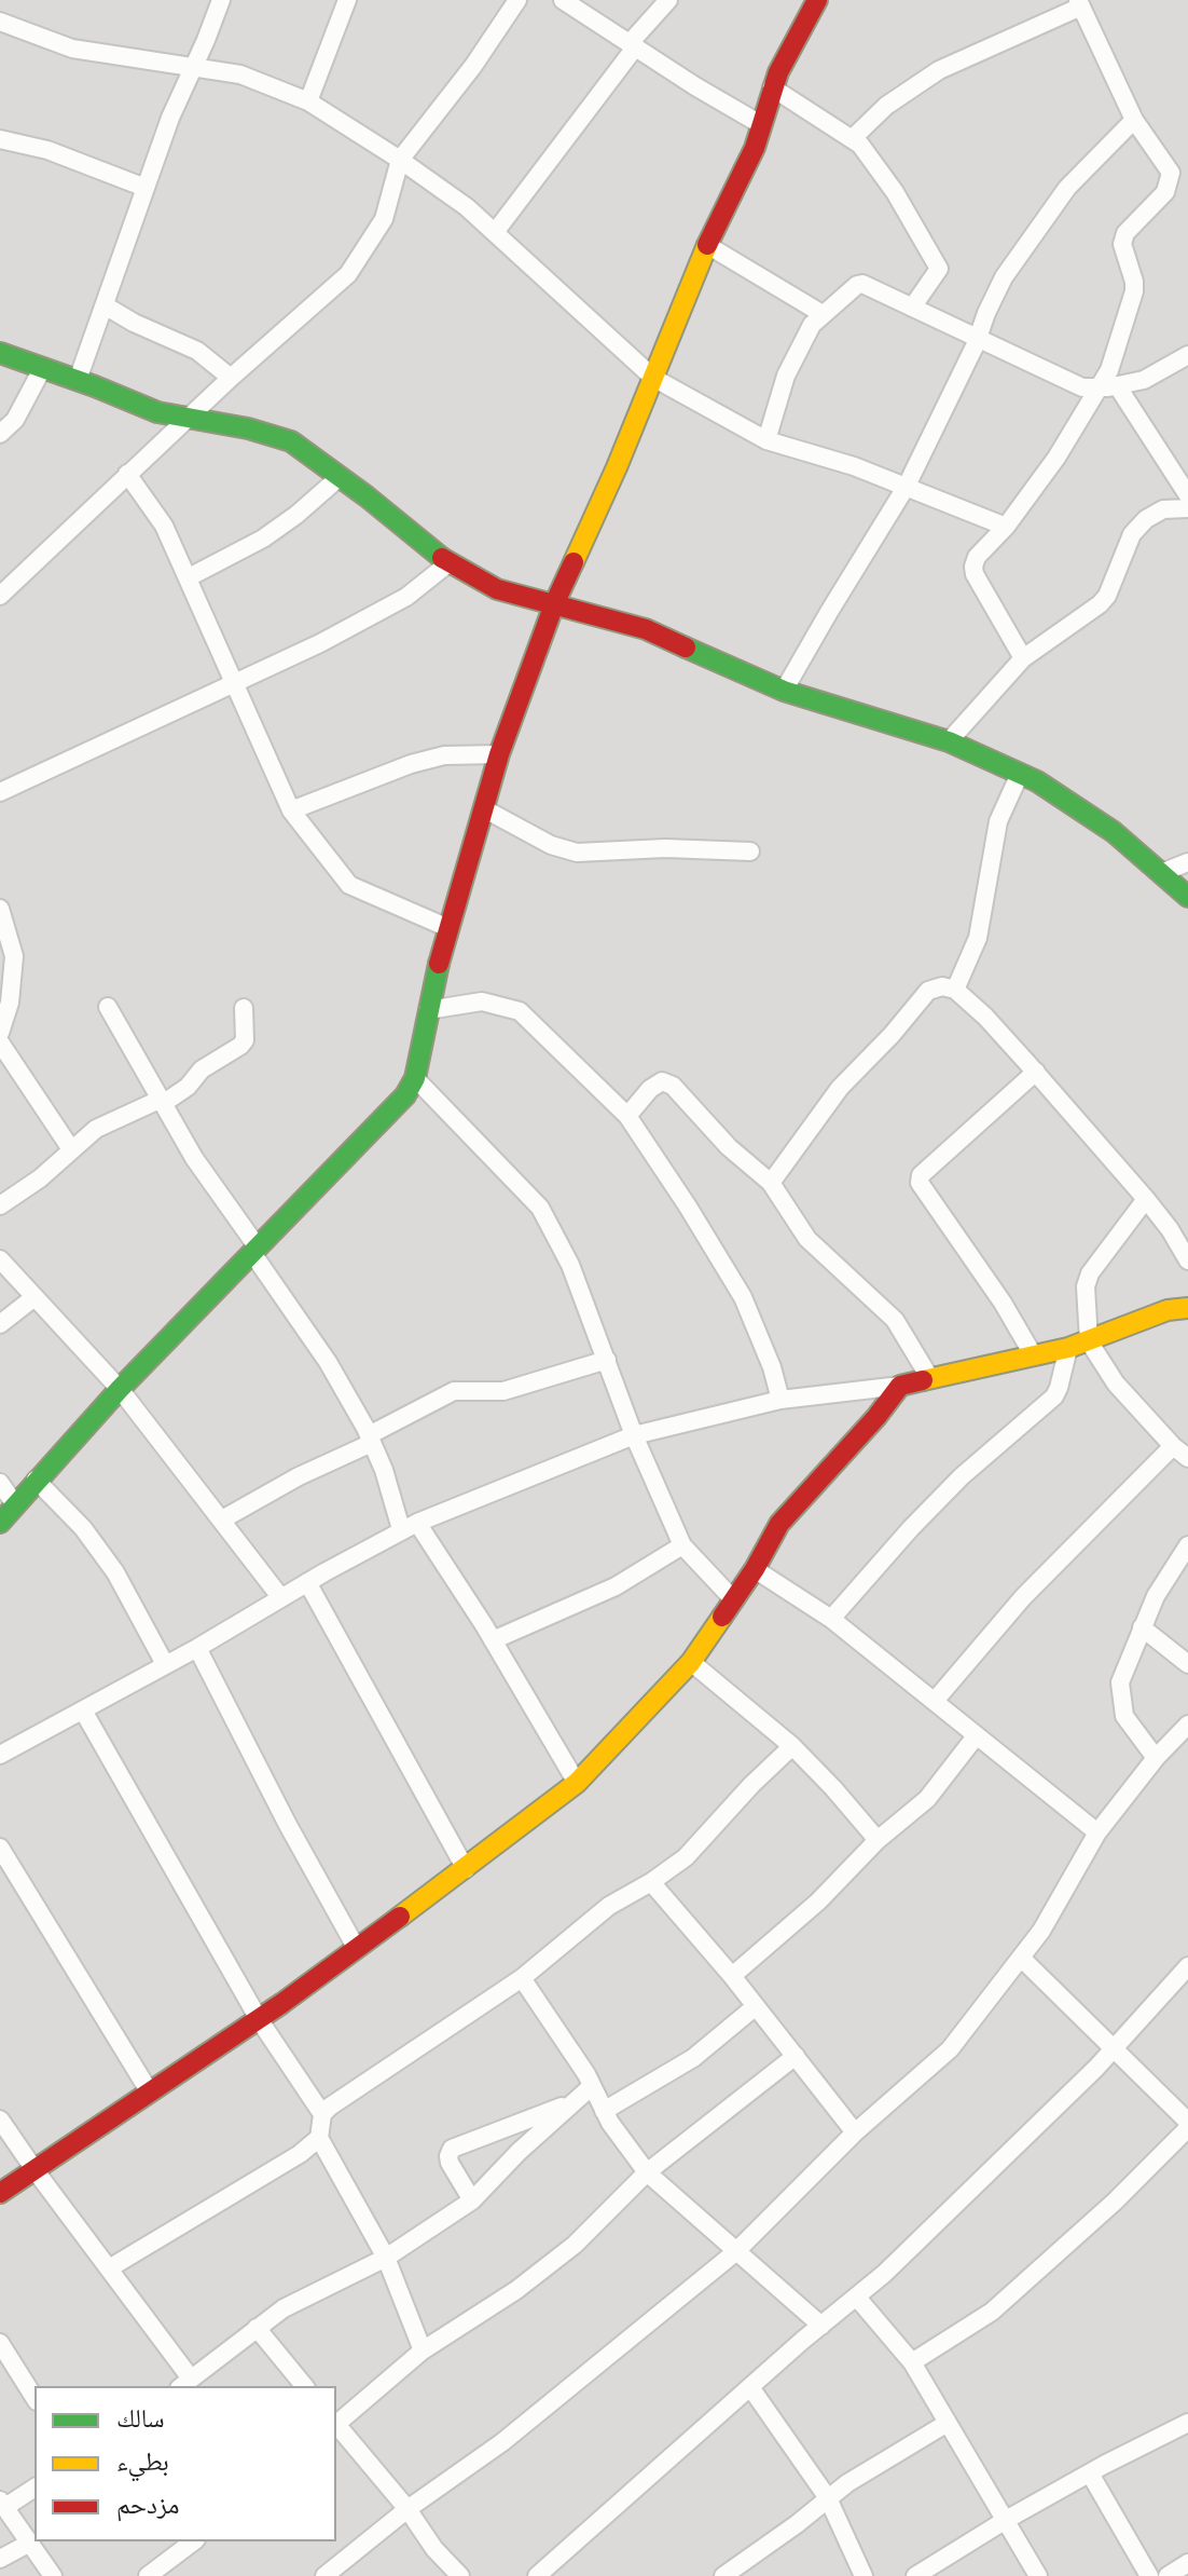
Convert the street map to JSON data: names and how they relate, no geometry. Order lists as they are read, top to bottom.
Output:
{
  "legend": ["سالك", "بطيء", "مزدحم"]
}
